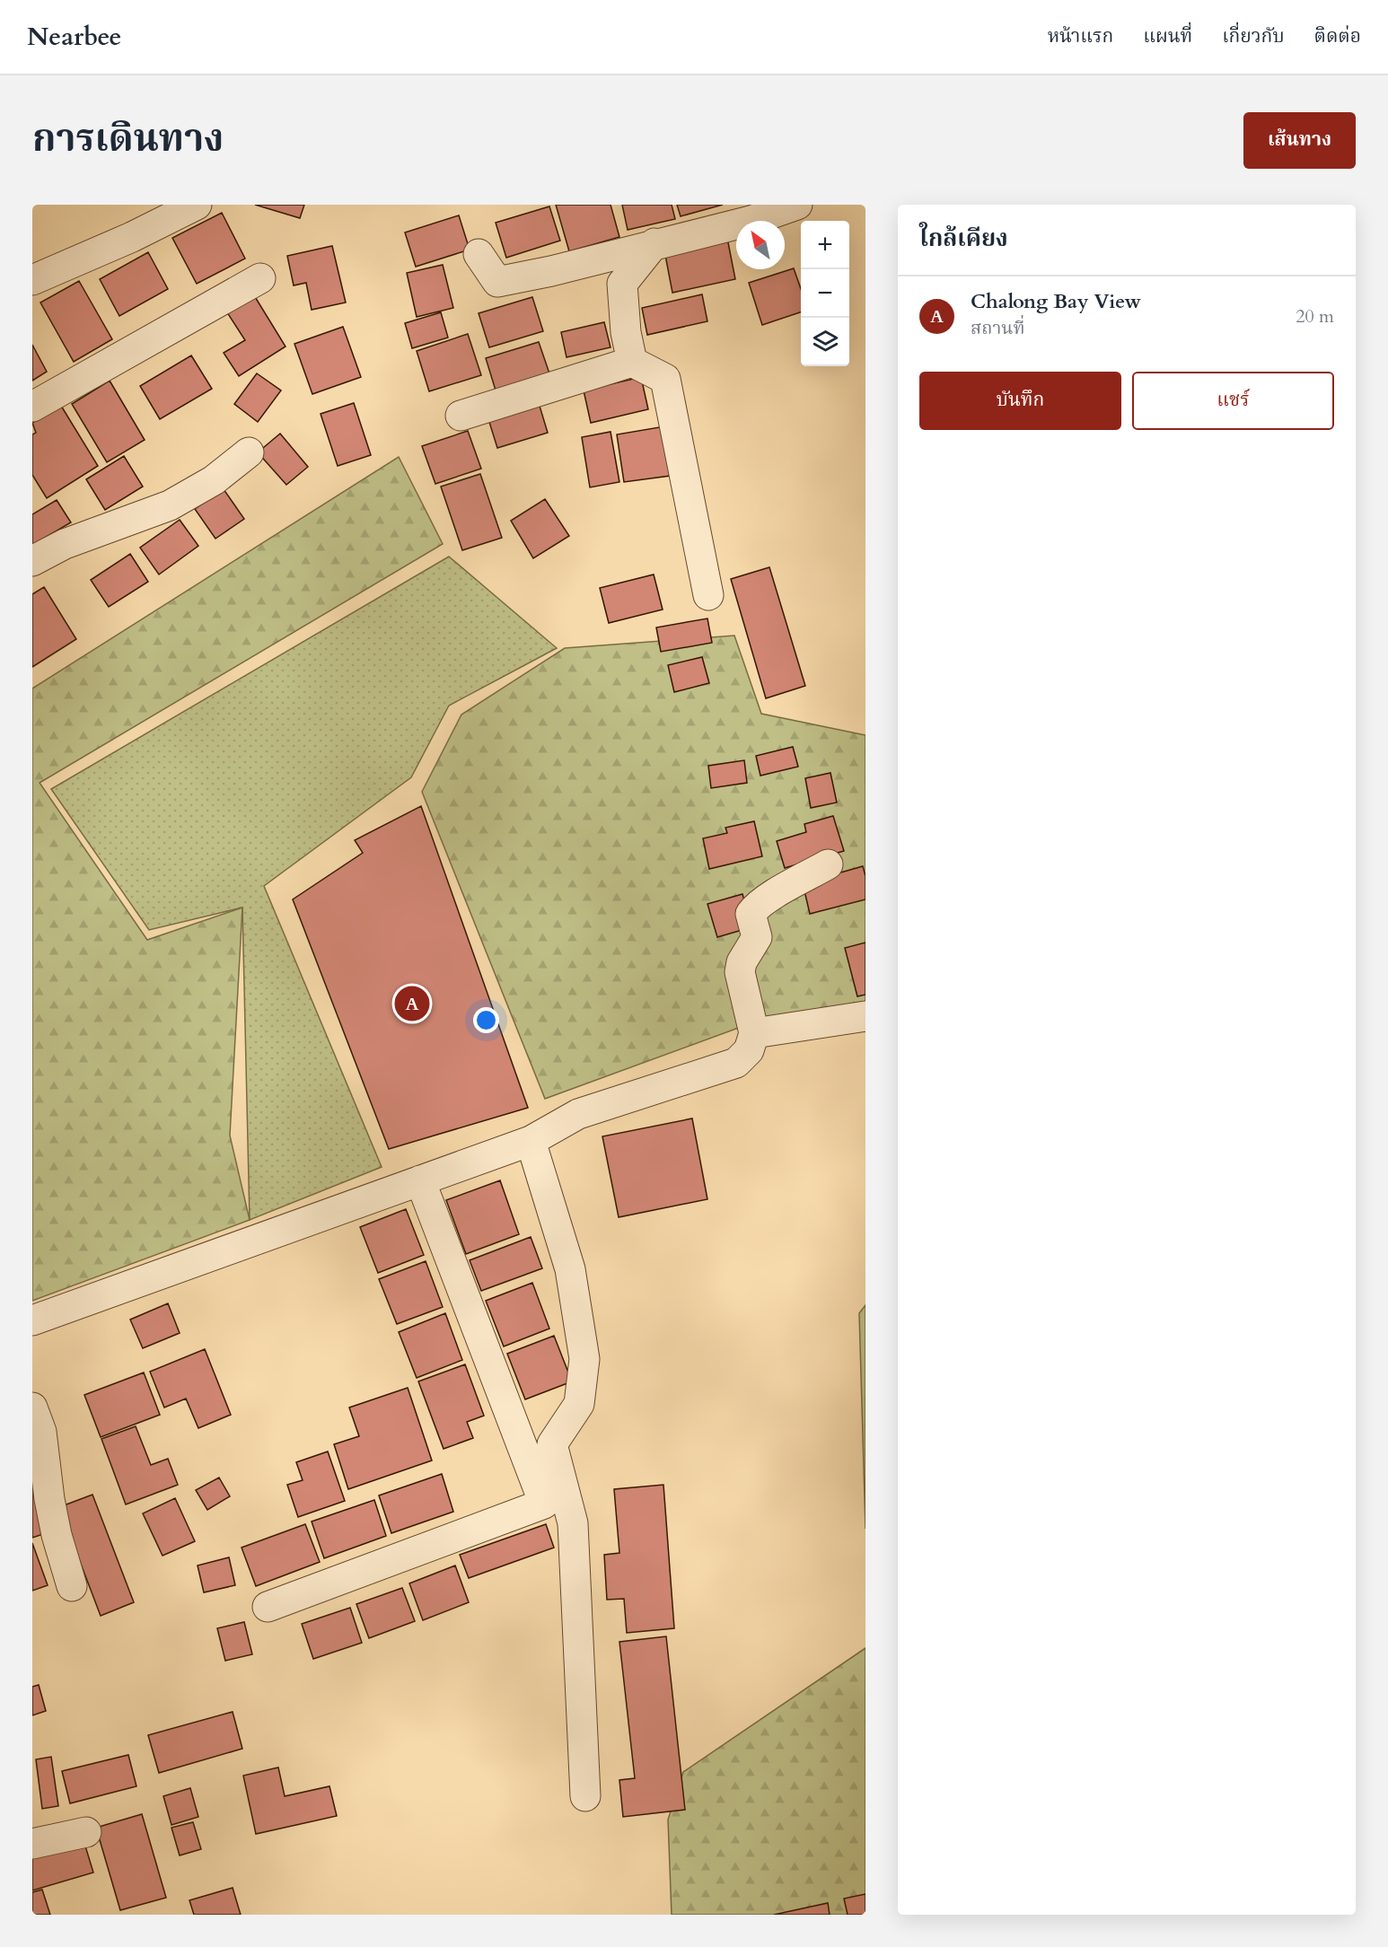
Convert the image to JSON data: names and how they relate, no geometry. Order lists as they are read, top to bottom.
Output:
{
  "north": "top left",
  "page": {
    "header": "Nearbee",
    "nav": [
      "หน้าแรก",
      "แผนที่",
      "เกี่ยวกับ",
      "ติดต่อ"
    ],
    "title": "การเดินทาง",
    "buttons": [
      "เส้นทาง",
      ["บันทึก", "แชร์"]
    ],
    "heading": "ใกล้เคียง",
    "map_buttons": ["+", "−"],
    "list": [
      {
        "mark": "A",
        "name": "Chalong Bay View",
        "note": "สถานที่",
        "value": "20 m"
      }
    ],
    "pins": "A"
  }
}
